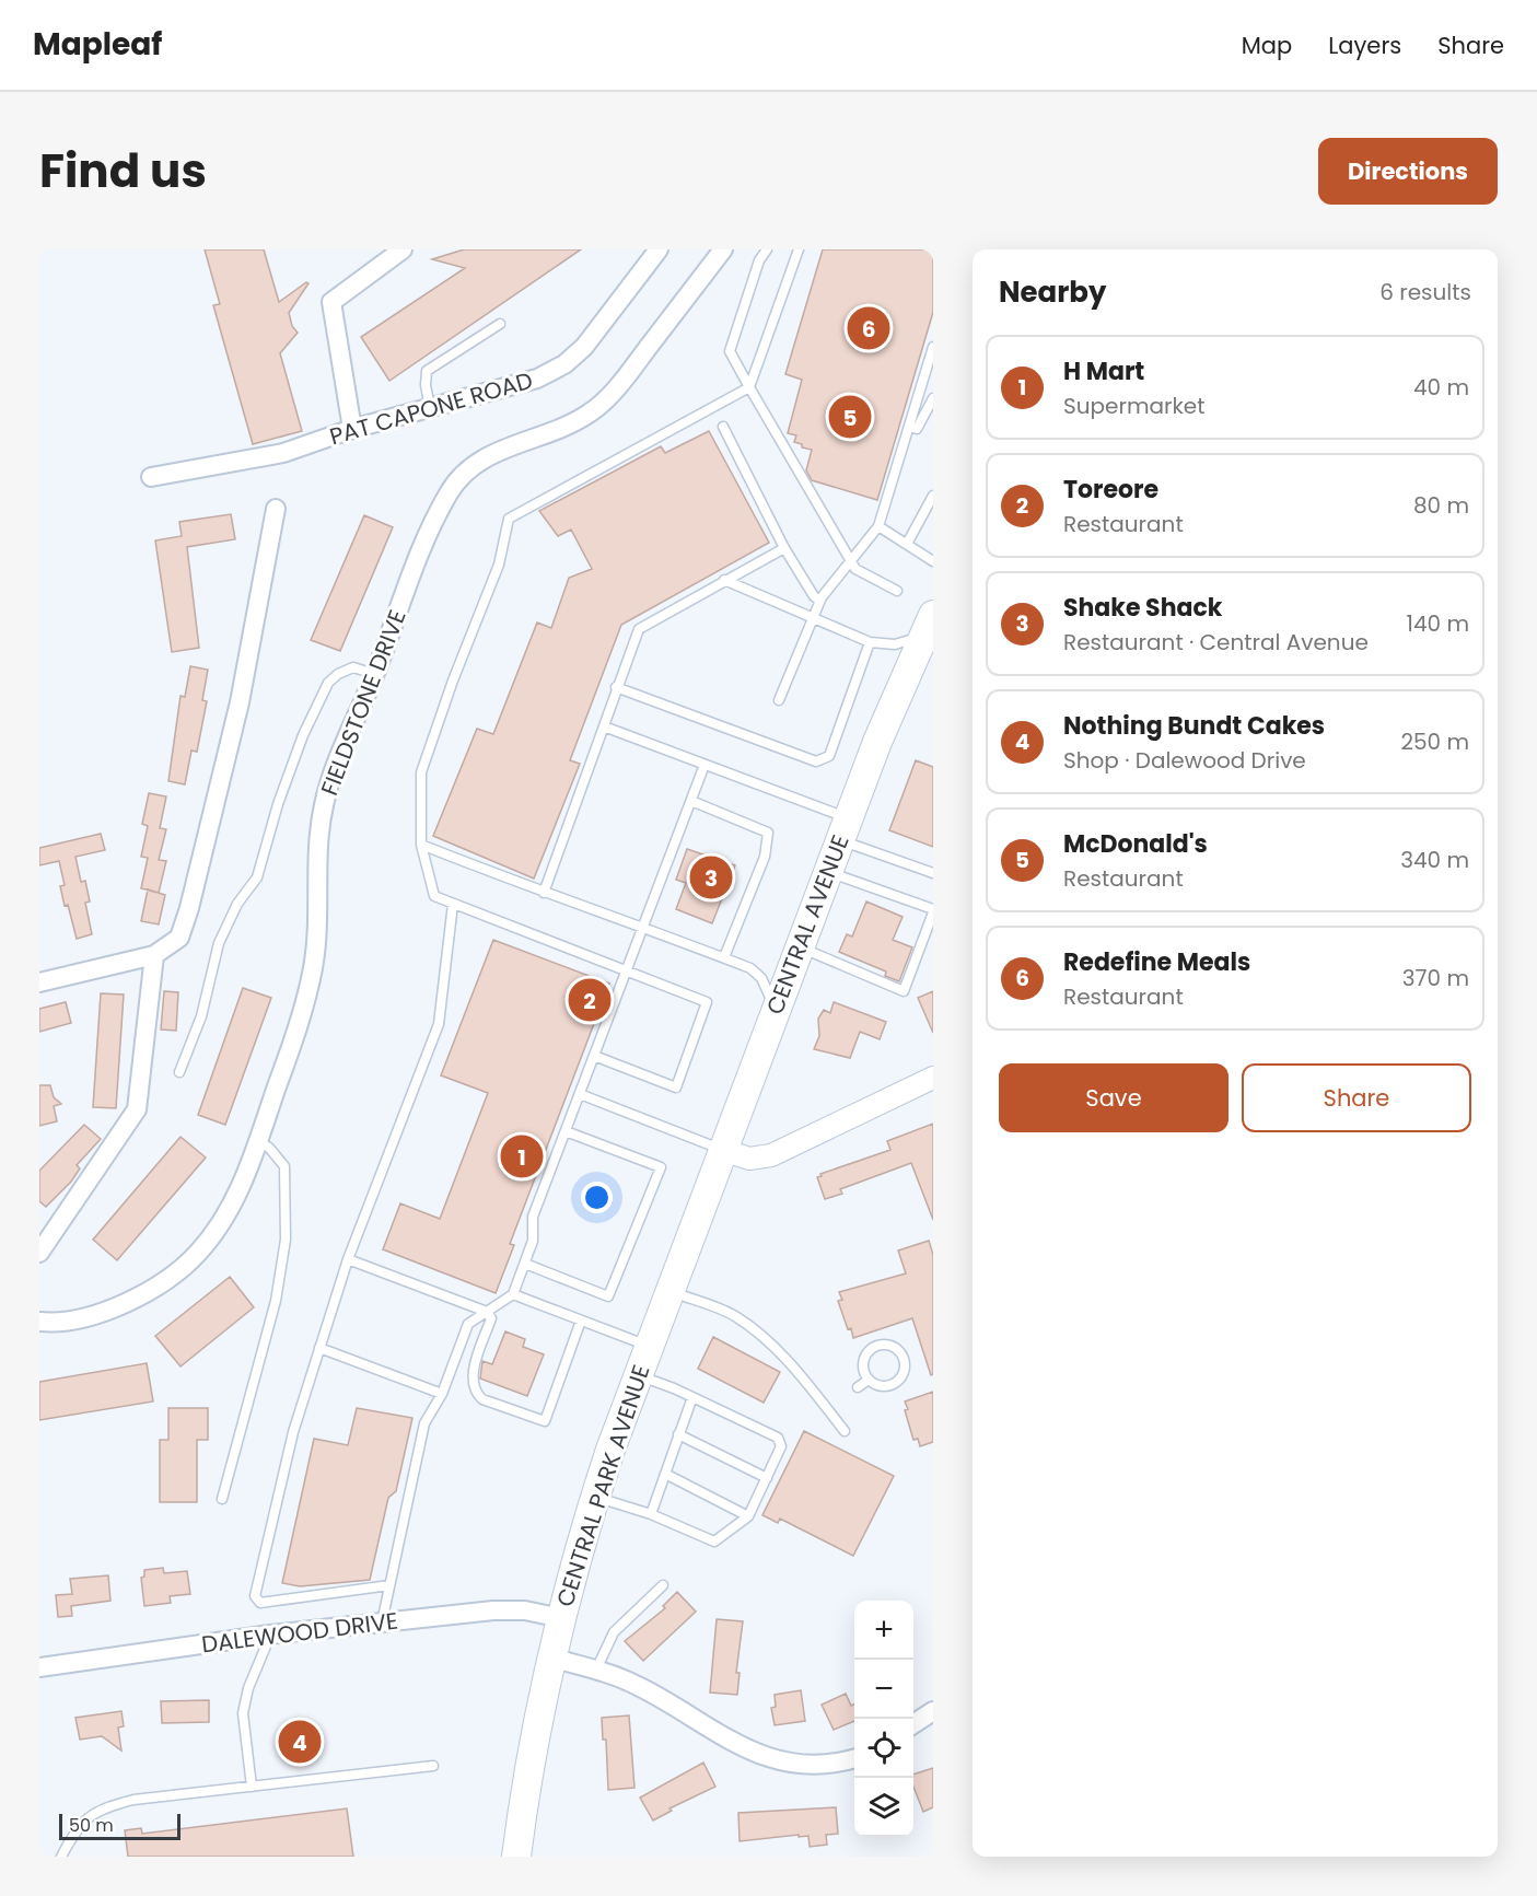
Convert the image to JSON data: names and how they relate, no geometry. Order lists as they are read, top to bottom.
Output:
{
  "streets": {
    "main road": ["CENTRAL AVENUE", "CENTRAL PARK AVENUE"],
    "street": ["PAT CAPONE ROAD", "FIELDSTONE DRIVE", "DALEWOOD DRIVE"]
  },
  "crossings": [
    ["CENTRAL AVENUE", "CENTRAL PARK AVENUE"],
    ["CENTRAL PARK AVENUE", "DALEWOOD DRIVE"]
  ],
  "scale_bar": "50 m",
  "page": {
    "header": "Mapleaf",
    "nav": ["Map", "Layers", "Share"],
    "title": "Find us",
    "buttons": [
      "Directions",
      ["Save", "Share"]
    ],
    "heading": ["Nearby", "6 results"],
    "pins": [
      "6",
      "5",
      "3",
      "2",
      "1",
      "4"
    ],
    "list": [
      {
        "mark": "1",
        "name": "H Mart",
        "note": "Supermarket",
        "value": "40 m"
      },
      {
        "mark": "2",
        "name": "Toreore",
        "note": "Restaurant",
        "value": "80 m"
      },
      {
        "mark": "3",
        "name": "Shake Shack",
        "note": "Restaurant · Central Avenue",
        "value": "140 m"
      },
      {
        "mark": "4",
        "name": "Nothing Bundt Cakes",
        "note": "Shop · Dalewood Drive",
        "value": "250 m"
      },
      {
        "mark": "5",
        "name": "McDonald's",
        "note": "Restaurant",
        "value": "340 m"
      },
      {
        "mark": "6",
        "name": "Redefine Meals",
        "note": "Restaurant",
        "value": "370 m"
      }
    ],
    "map_buttons": ["+", "−"],
    "scale": "50 m"
  }
}
